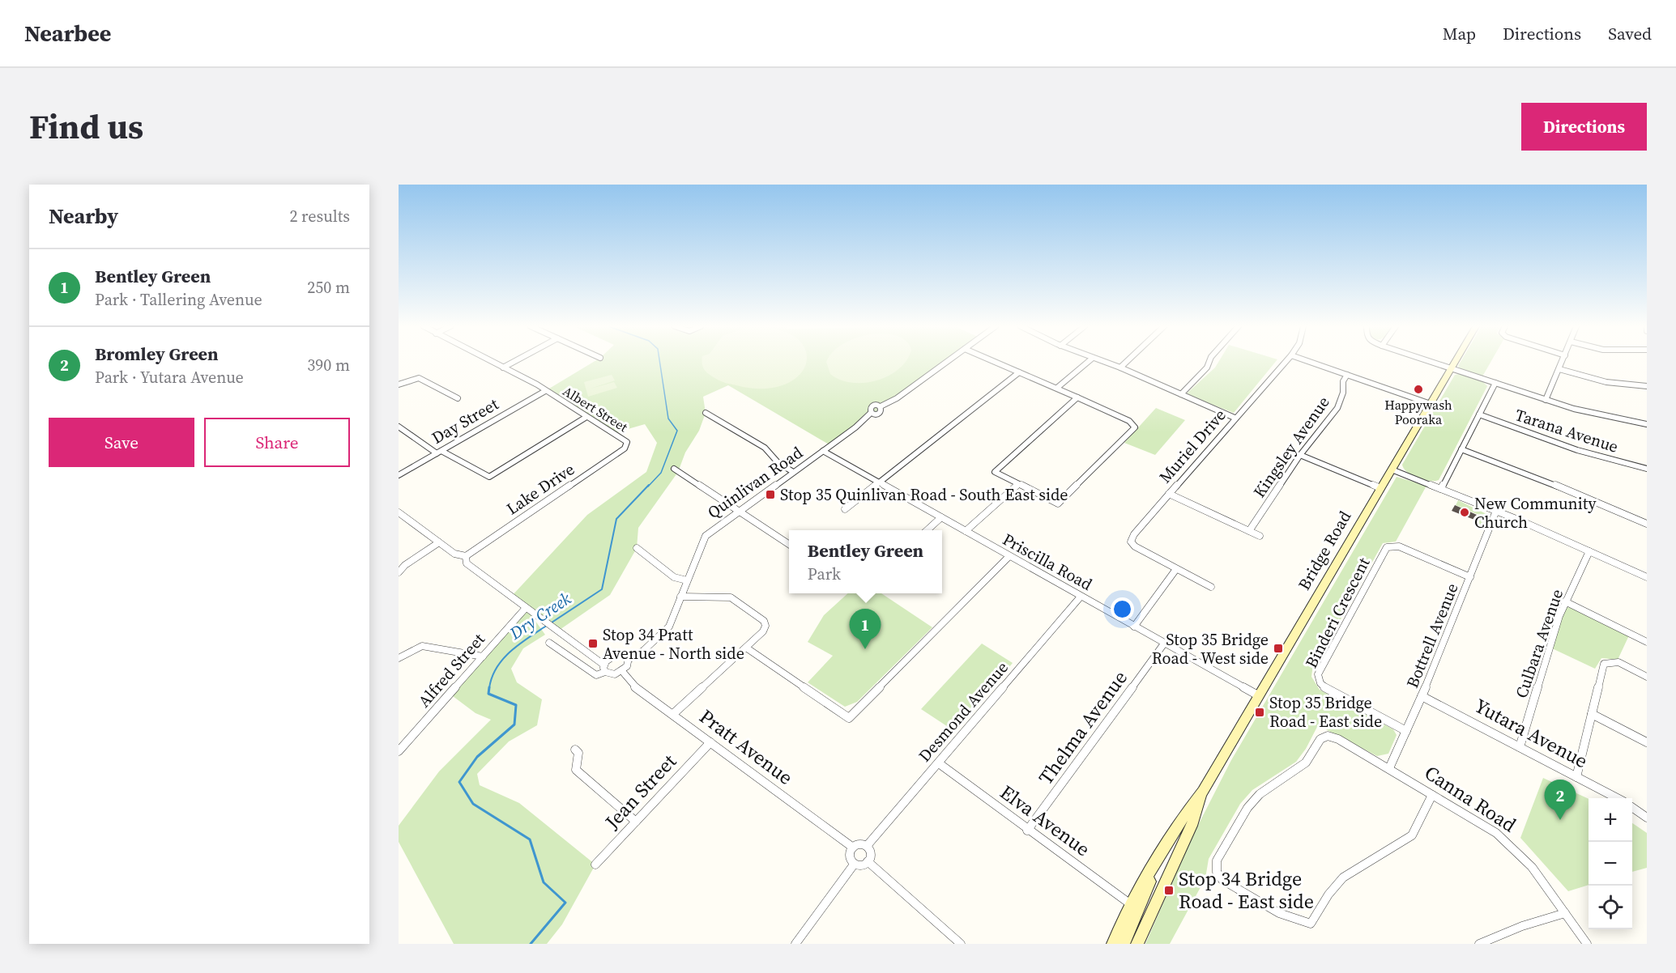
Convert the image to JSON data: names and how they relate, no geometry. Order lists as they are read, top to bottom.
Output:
{
  "streets": {
    "main road": ["Bridge Road"],
    "street": [
      "Albert Street",
      "Day Street",
      "Tarana Avenue",
      "Muriel Drive",
      "Kingsley Avenue",
      "Quinlivan Road",
      "Lake Drive",
      "Priscilla Road",
      "Binderi Crescent",
      "Bottrell Avenue",
      "Culbara Avenue",
      "Alfred Street",
      "Desmond Avenue",
      "Thelma Avenue",
      "Yutara Avenue",
      "Pratt Avenue",
      "Jean Street",
      "Canna Road",
      "Elva Avenue"
    ]
  },
  "crossings": [
    ["Albert Street", "Day Street"],
    ["Albert Street", "Lake Drive"],
    ["Quinlivan Road", "Priscilla Road"],
    ["Quinlivan Road", "Pratt Avenue"],
    ["Bridge Road", "Priscilla Road"],
    ["Bridge Road", "Elva Avenue"],
    ["Priscilla Road", "Desmond Avenue"],
    ["Priscilla Road", "Thelma Avenue"],
    ["Binderi Crescent", "Bottrell Avenue"],
    ["Bottrell Avenue", "Yutara Avenue"],
    ["Bottrell Avenue", "Canna Road"],
    ["Culbara Avenue", "Yutara Avenue"],
    ["Desmond Avenue", "Pratt Avenue"],
    ["Desmond Avenue", "Elva Avenue"],
    ["Thelma Avenue", "Elva Avenue"],
    ["Pratt Avenue", "Jean Street"]
  ],
  "water": ["Dry Creek"],
  "places": {
    "other": ["Happywash Pooraka", "New Community Church"],
    "transit": [
      "Stop 35 Quinlivan Road - South East side",
      "Stop 34 Pratt Avenue - North side",
      "Stop 35 Bridge Road - West side",
      "Stop 35 Bridge Road - East side",
      "Stop 34 Bridge Road - East side"
    ]
  },
  "page": {
    "header": "Nearbee",
    "nav": ["Map", "Directions", "Saved"],
    "title": "Find us",
    "buttons": [
      "Directions",
      ["Save", "Share"]
    ],
    "heading": ["Nearby", "2 results"],
    "list": [
      {
        "mark": "1",
        "name": "Bentley Green",
        "note": "Park · Tallering Avenue",
        "value": "250 m"
      },
      {
        "mark": "2",
        "name": "Bromley Green",
        "note": "Park · Yutara Avenue",
        "value": "390 m"
      }
    ],
    "popup": ["Bentley Green", "Park"],
    "pins": ["1", "2"],
    "map_buttons": ["+", "−"]
  }
}
